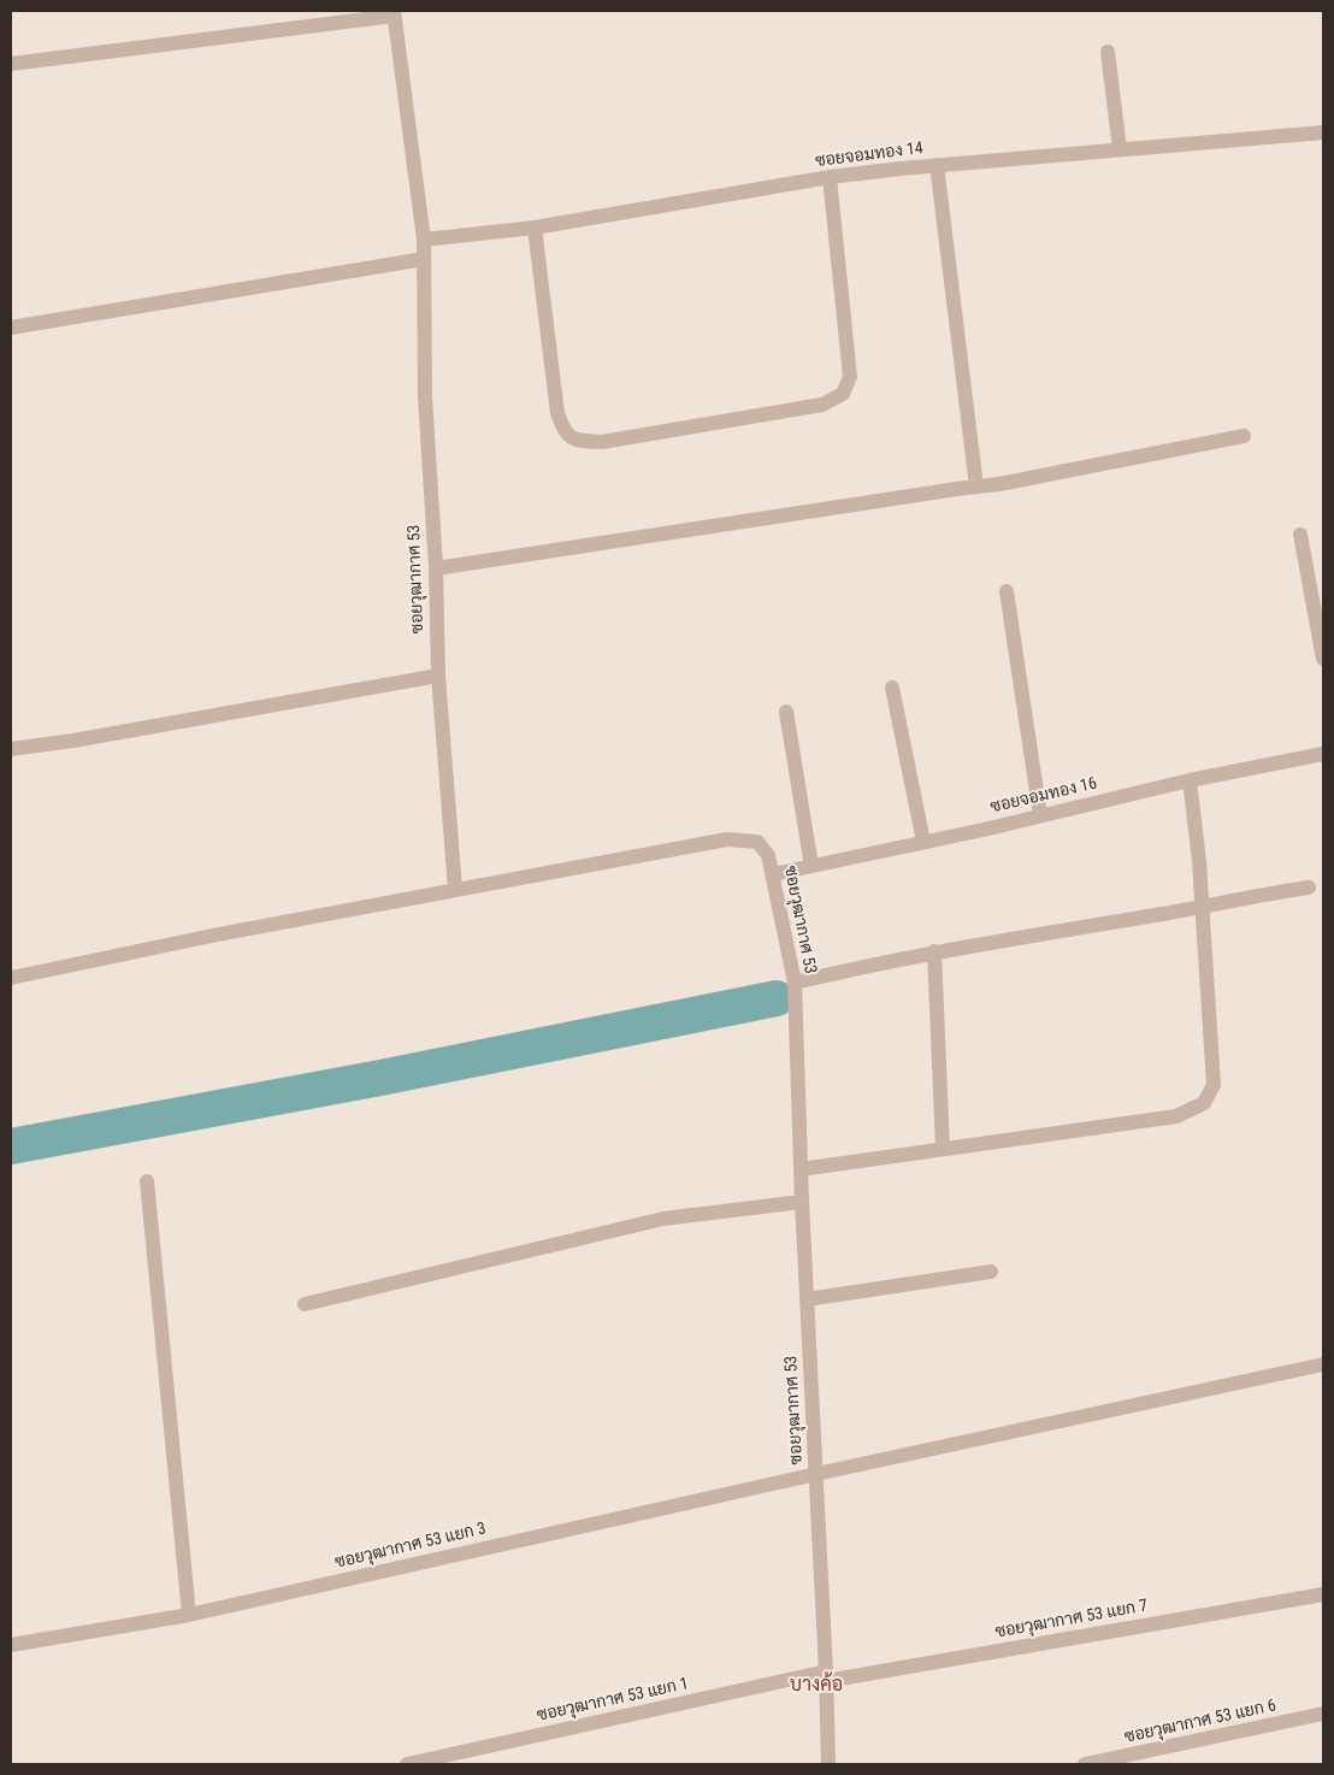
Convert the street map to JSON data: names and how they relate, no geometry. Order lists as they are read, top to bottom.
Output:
{
  "streets": {
    "street": [
      "ซอยจอมทอง 14",
      "ซอยวุฒากาศ 53",
      "ซอยจอมทอง 16",
      "ซอยวุฒากาศ 53 แยก 3",
      "ซอยวุฒากาศ 53 แยก 7",
      "ซอยวุฒากาศ 53 แยก 1",
      "ซอยวุฒากาศ 53 แยก 6"
    ]
  },
  "crossings": [
    ["ซอยจอมทอง 14", "ซอยวุฒากาศ 53"],
    ["ซอยวุฒากาศ 53", "ซอยจอมทอง 16"],
    ["ซอยวุฒากาศ 53", "ซอยวุฒากาศ 53 แยก 3"],
    ["ซอยวุฒากาศ 53", "ซอยวุฒากาศ 53 แยก 7"],
    ["ซอยวุฒากาศ 53", "ซอยวุฒากาศ 53 แยก 1"],
    ["ซอยวุฒากาศ 53 แยก 7", "ซอยวุฒากาศ 53 แยก 1"]
  ],
  "districts": ["บางค้อ"]
}
